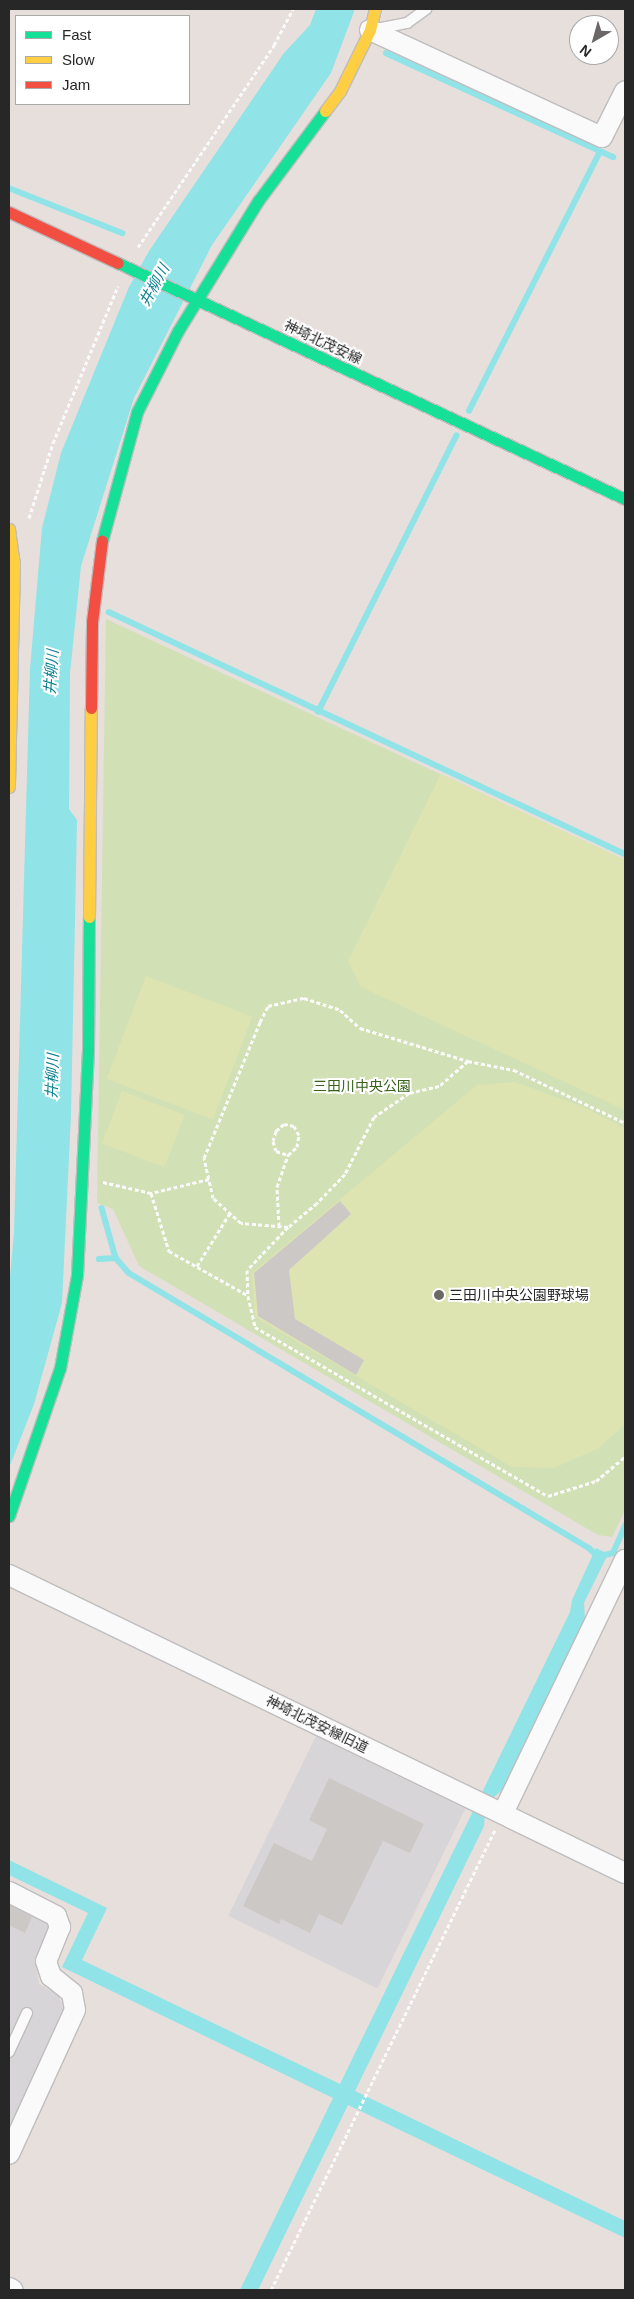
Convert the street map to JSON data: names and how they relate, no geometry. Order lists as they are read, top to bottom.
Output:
{
  "streets": {
    "street": ["神埼北茂安線", "神埼北茂安線旧道"]
  },
  "water": ["井柳川"],
  "parks": ["三田川中央公園"],
  "places": ["三田川中央公園野球場"],
  "legend": ["Fast", "Slow", "Jam"],
  "north": "bottom left"
}
